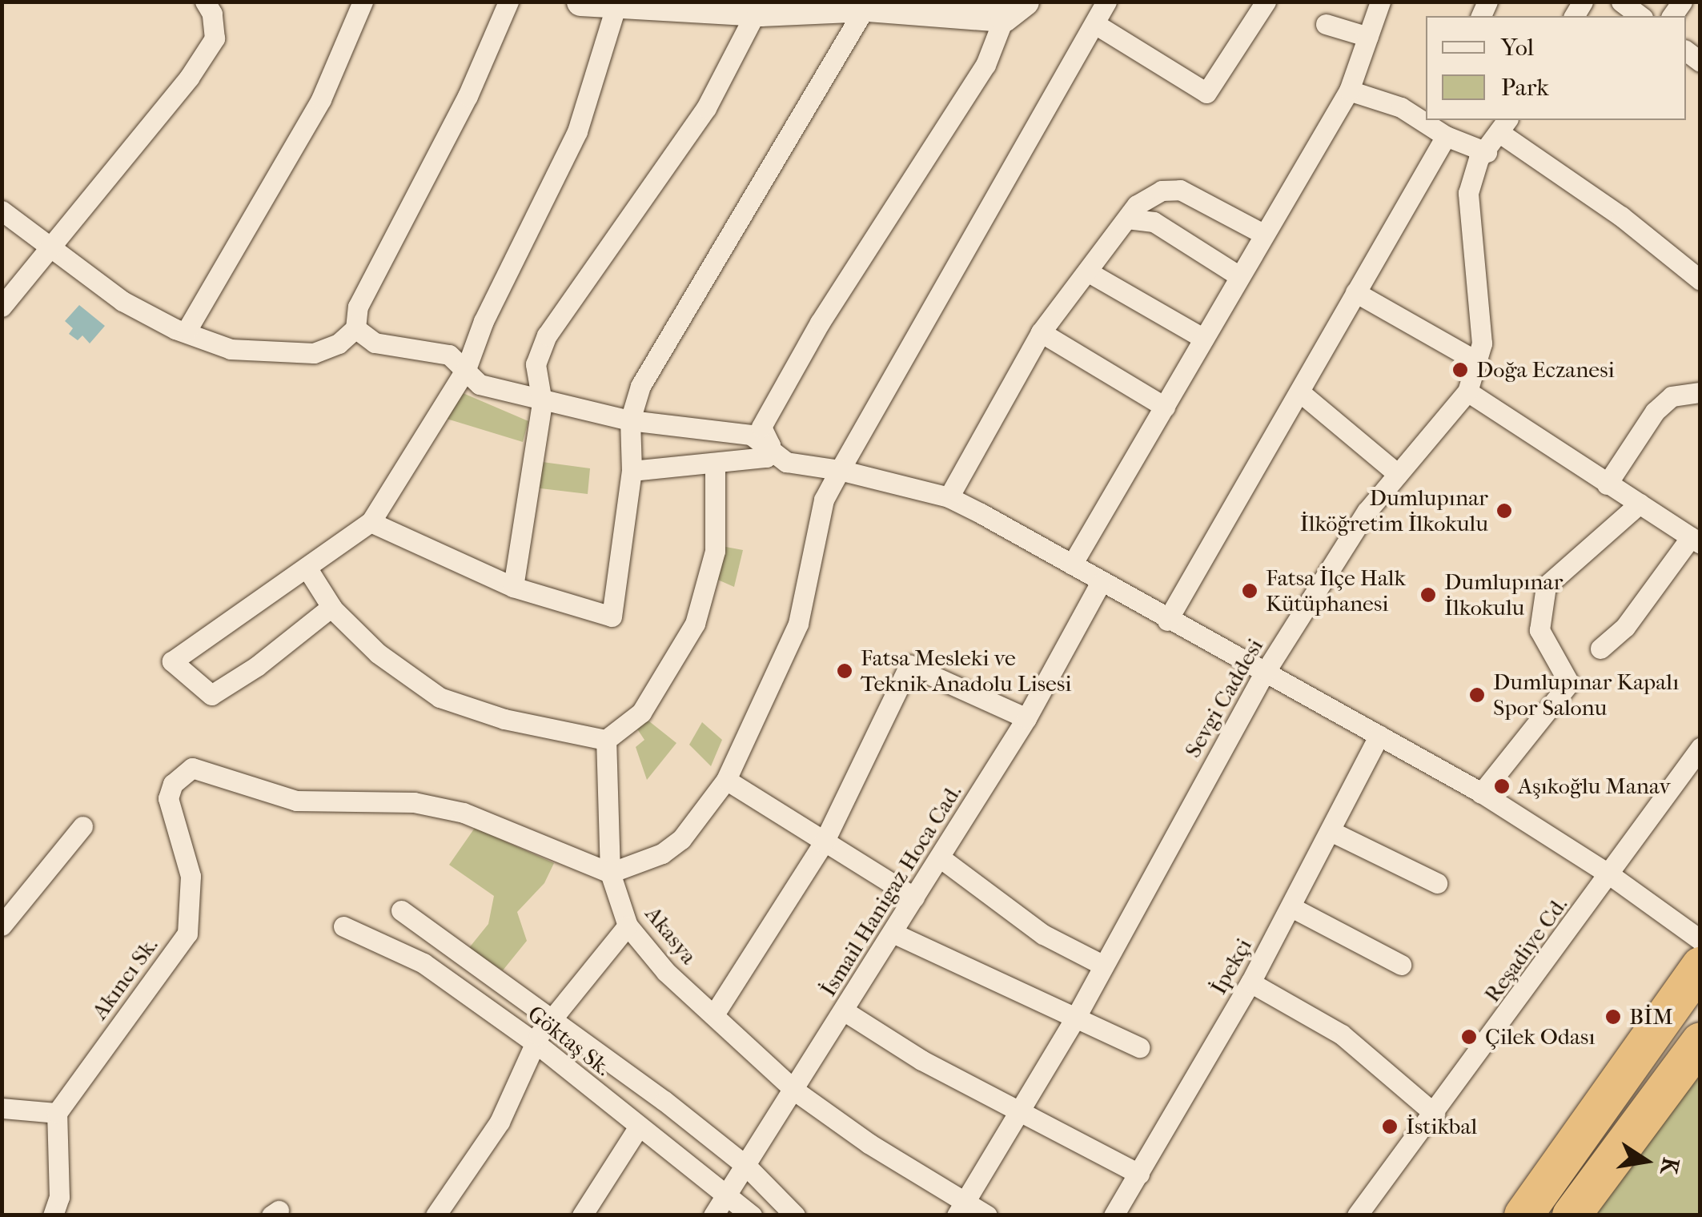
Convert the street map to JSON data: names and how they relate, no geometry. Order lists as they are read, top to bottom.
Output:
{
  "streets": {
    "street": [
      "Sevgi Caddesi",
      "İsmail Hanigaz Hoca Cad.",
      "Akasya",
      "Reşadiye Cd.",
      "İpekçi",
      "Akıncı Sk.",
      "Göktaş Sk."
    ]
  },
  "crossings": [
    ["Sevgi Caddesi", "Akasya"],
    ["İsmail Hanigaz Hoca Cad.", "Akasya"],
    ["İsmail Hanigaz Hoca Cad.", "Göktaş Sk."],
    ["Akasya", "Akıncı Sk."]
  ],
  "places": [
    "Doğa Eczanesi",
    "Dumlupınar İlköğretim İlkokulu",
    "Fatsa İlçe Halk Kütüphanesi",
    "Dumlupınar İlkokulu",
    "Fatsa Mesleki ve Teknik Anadolu Lisesi",
    "Dumlupınar Kapalı Spor Salonu",
    "Aşıkoğlu Manav",
    "BİM",
    "Çilek Odası",
    "İstikbal"
  ],
  "legend": ["Yol", "Park"],
  "north": "right"
}
